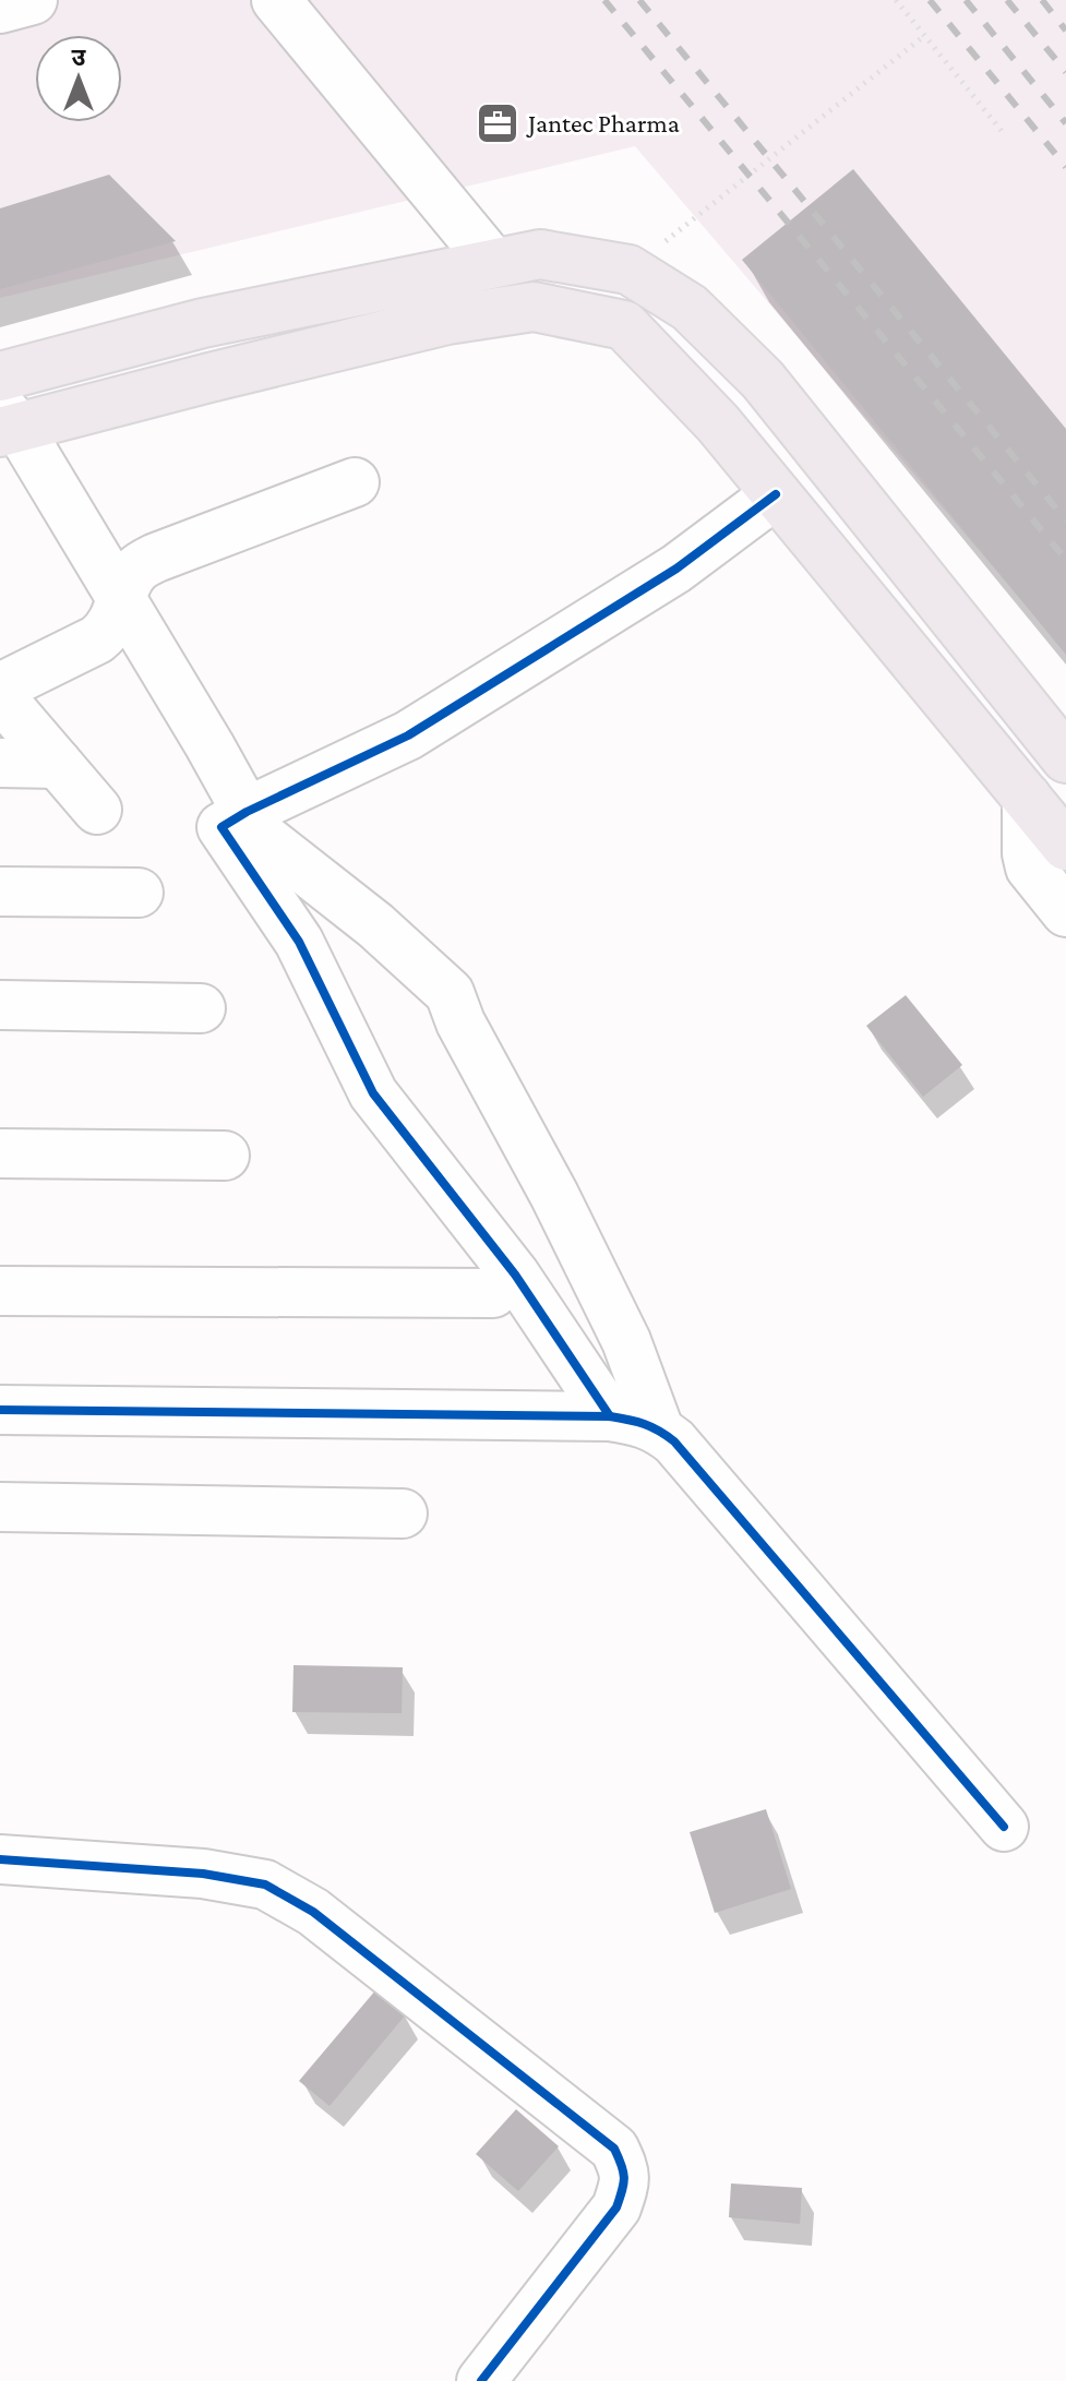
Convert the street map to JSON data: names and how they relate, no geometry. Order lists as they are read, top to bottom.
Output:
{
  "places": {
    "office": ["Jantec Pharma"]
  },
  "north": "top"
}
